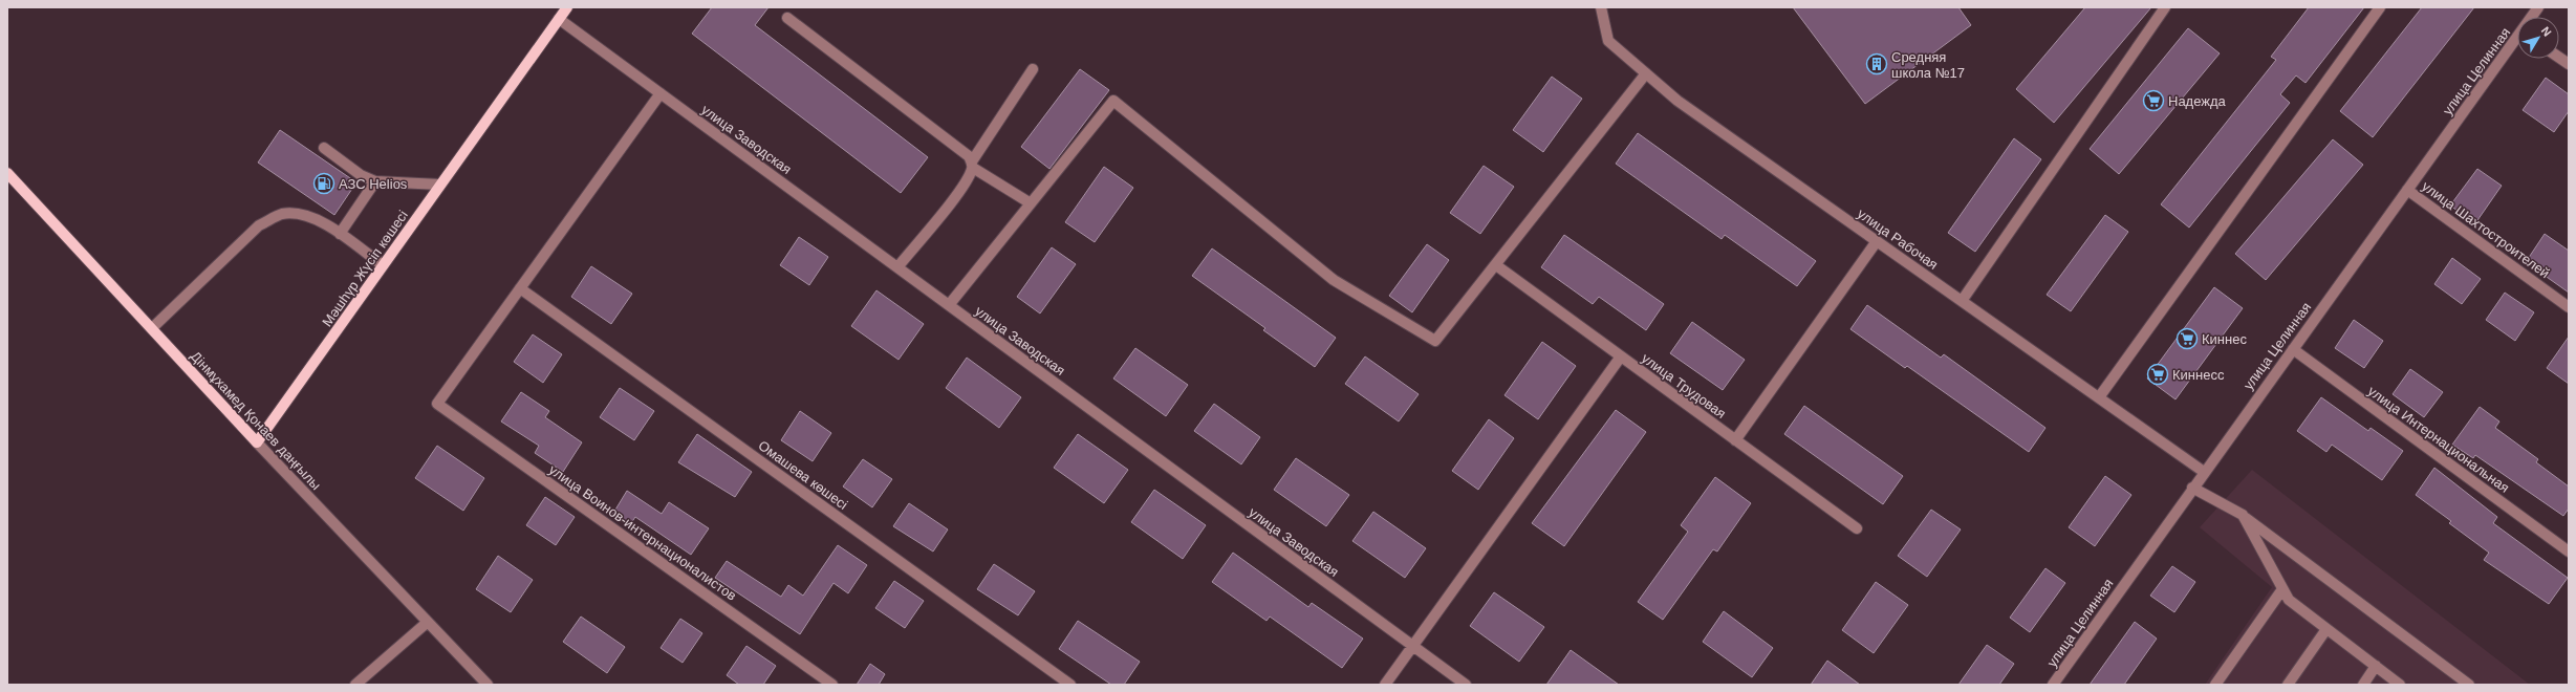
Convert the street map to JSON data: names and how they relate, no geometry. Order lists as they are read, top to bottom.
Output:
{
  "streets": {
    "main road": ["Мәшһүр Жүсіп көшесі", "Дінмұхамед Қонаев даңғылы"],
    "street": [
      "улица Целинная",
      "улица Заводская",
      "улица Шахтостроителей",
      "улица Рабочая",
      "улица Трудовая",
      "улица Интернациональная",
      "Омашева көшесі",
      "улица Воинов-интернационалистов"
    ]
  },
  "crossings": [
    ["улица Целинная", "улица Шахтостроителей"],
    ["улица Целинная", "улица Рабочая"],
    ["улица Целинная", "улица Интернациональная"],
    ["улица Заводская", "Мәшһүр Жүсіп көшесі"],
    ["Мәшһүр Жүсіп көшесі", "Дінмұхамед Қонаев даңғылы"],
    ["Омашева көшесі", "улица Воинов-интернационалистов"]
  ],
  "places": {
    "building": ["Средняя школа №17"],
    "supermarket": ["Надежда", "Киннес", "Киннесс"],
    "fuel station": ["АЗС Helios"]
  },
  "north": "top right"
}
